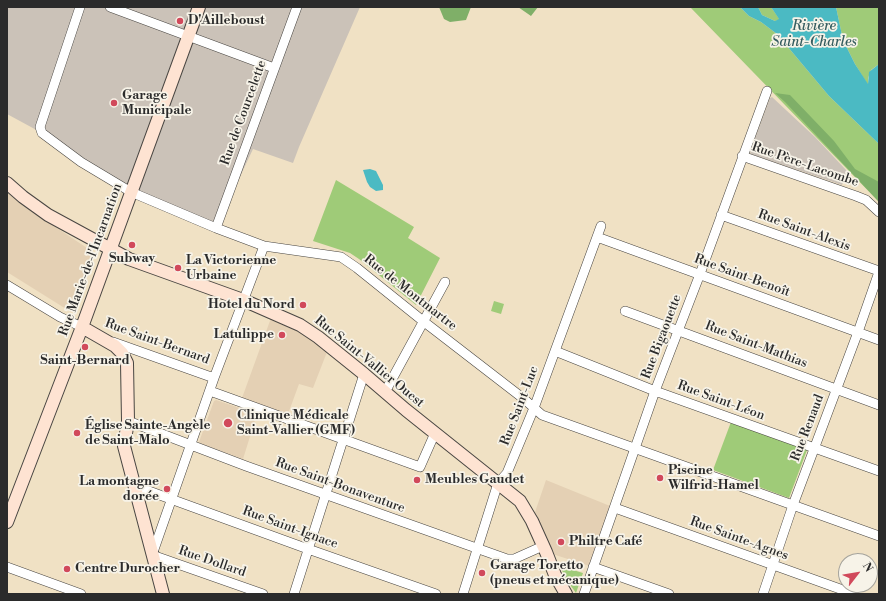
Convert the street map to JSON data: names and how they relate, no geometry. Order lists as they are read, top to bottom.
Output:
{
  "streets": {
    "street": [
      "Rue de Courcelette",
      "Rue Père-Lacombe",
      "Rue Saint-Alexis",
      "Rue Marie-de-l'Incarnation",
      "Rue Saint-Benoît",
      "Rue de Montmartre",
      "Rue Bigaouette",
      "Rue Saint-Bernard",
      "Rue Saint-Mathias",
      "Rue Saint-Vallier Ouest",
      "Rue Saint-Léon",
      "Rue Saint-Luc",
      "Rue Renaud",
      "Rue Saint-Bonaventure",
      "Rue Saint-Ignace",
      "Rue Sainte-Agnes",
      "Rue Dollard"
    ]
  },
  "crossings": [
    ["Rue de Courcelette", "Rue de Montmartre"],
    ["Rue Père-Lacombe", "Rue Bigaouette"],
    ["Rue Saint-Alexis", "Rue Bigaouette"],
    ["Rue Saint-Alexis", "Rue Renaud"],
    ["Rue Marie-de-l'Incarnation", "Rue de Montmartre"],
    ["Rue Marie-de-l'Incarnation", "Rue Saint-Bernard"],
    ["Rue Marie-de-l'Incarnation", "Rue Saint-Vallier Ouest"],
    ["Rue Saint-Benoît", "Rue Bigaouette"],
    ["Rue Saint-Benoît", "Rue Saint-Luc"],
    ["Rue Saint-Benoît", "Rue Renaud"],
    ["Rue de Montmartre", "Rue Bigaouette"],
    ["Rue de Montmartre", "Rue Saint-Luc"],
    ["Rue de Montmartre", "Rue Renaud"],
    ["Rue Bigaouette", "Rue Saint-Mathias"],
    ["Rue Bigaouette", "Rue Saint-Léon"],
    ["Rue Bigaouette", "Rue Sainte-Agnes"],
    ["Rue Saint-Mathias", "Rue Renaud"],
    ["Rue Saint-Vallier Ouest", "Rue Saint-Luc"],
    ["Rue Saint-Vallier Ouest", "Rue Saint-Bonaventure"],
    ["Rue Saint-Léon", "Rue Saint-Luc"],
    ["Rue Saint-Léon", "Rue Renaud"],
    ["Rue Saint-Luc", "Rue Saint-Bonaventure"],
    ["Rue Renaud", "Rue Sainte-Agnes"]
  ],
  "water": ["Rivière Saint-Charles"],
  "places": [
    "D'Ailleboust",
    "Garage Municipale",
    "Subway",
    "La Victorienne Urbaine",
    "Hotel du Nord",
    "Latulippe",
    "Saint-Bernard",
    "Clinique Médicale Saint-Vallier (GMF)",
    "Église Sainte-Angèle de Saint-Malo",
    "Piscine Wilfrid-Hamel",
    "Meubles Gaudet",
    "La montagne dorée",
    "Philtre Café",
    "Centre Durocher",
    "Garage Toretto (pneus et mécanique)"
  ],
  "north": "top right"
}
